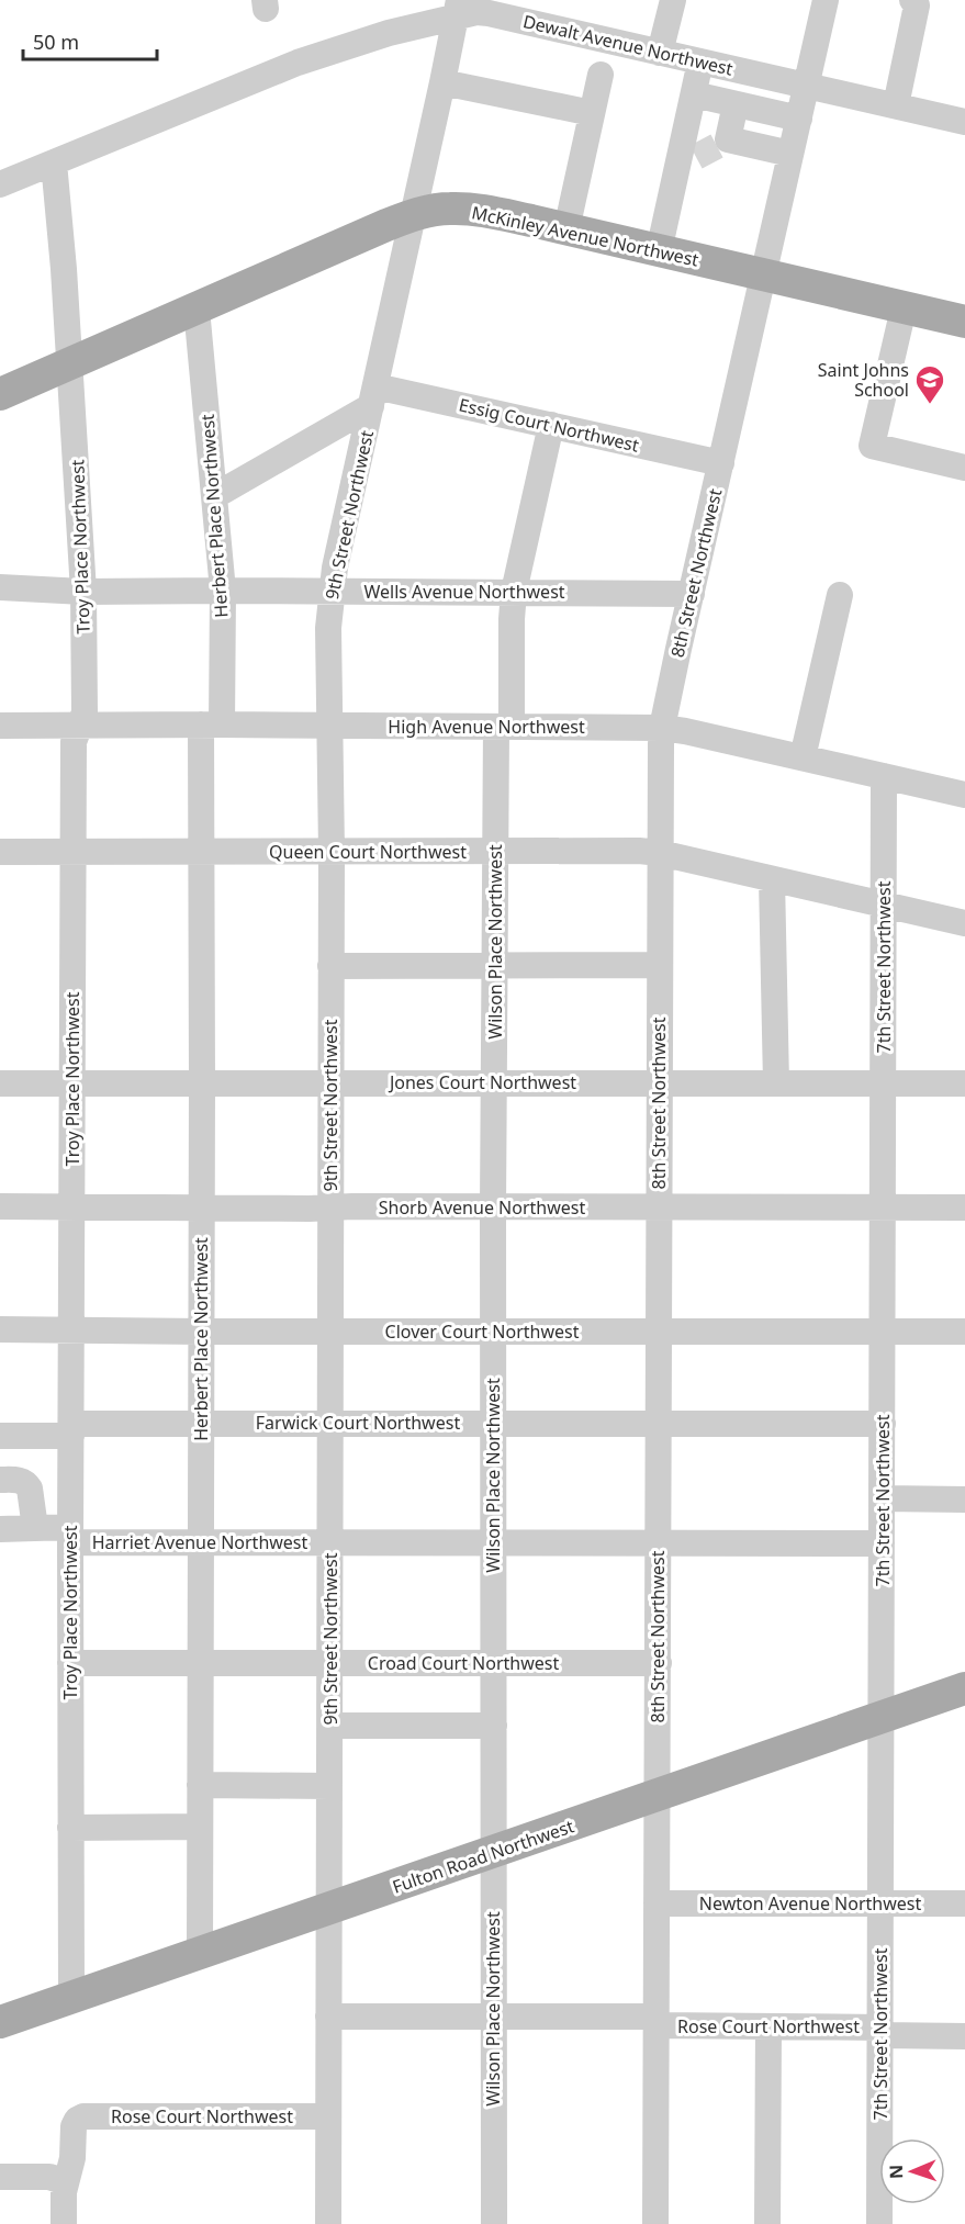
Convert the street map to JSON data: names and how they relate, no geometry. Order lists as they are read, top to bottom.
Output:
{
  "streets": {
    "main road": ["McKinley Avenue Northwest", "Fulton Road Northwest"],
    "street": [
      "Dewalt Avenue Northwest",
      "Essig Court Northwest",
      "9th Street Northwest",
      "Herbert Place Northwest",
      "Troy Place Northwest",
      "8th Street Northwest",
      "Wells Avenue Northwest",
      "High Avenue Northwest",
      "Queen Court Northwest",
      "Wilson Place Northwest",
      "7th Street Northwest",
      "Jones Court Northwest",
      "Shorb Avenue Northwest",
      "Clover Court Northwest",
      "Farwick Court Northwest",
      "Harriet Avenue Northwest",
      "Croad Court Northwest",
      "Newton Avenue Northwest",
      "Rose Court Northwest"
    ]
  },
  "crossings": [
    ["Dewalt Avenue Northwest", "9th Street Northwest"],
    ["Dewalt Avenue Northwest", "Troy Place Northwest"],
    ["Dewalt Avenue Northwest", "8th Street Northwest"],
    ["McKinley Avenue Northwest", "9th Street Northwest"],
    ["McKinley Avenue Northwest", "Herbert Place Northwest"],
    ["McKinley Avenue Northwest", "Troy Place Northwest"],
    ["McKinley Avenue Northwest", "8th Street Northwest"],
    ["Essig Court Northwest", "9th Street Northwest"],
    ["Essig Court Northwest", "8th Street Northwest"],
    ["Essig Court Northwest", "Wilson Place Northwest"],
    ["9th Street Northwest", "Wells Avenue Northwest"],
    ["9th Street Northwest", "High Avenue Northwest"],
    ["9th Street Northwest", "Queen Court Northwest"],
    ["9th Street Northwest", "Jones Court Northwest"],
    ["9th Street Northwest", "Shorb Avenue Northwest"],
    ["9th Street Northwest", "Clover Court Northwest"],
    ["9th Street Northwest", "Farwick Court Northwest"],
    ["9th Street Northwest", "Harriet Avenue Northwest"],
    ["9th Street Northwest", "Croad Court Northwest"],
    ["9th Street Northwest", "Fulton Road Northwest"],
    ["9th Street Northwest", "Rose Court Northwest"],
    ["Herbert Place Northwest", "Wells Avenue Northwest"],
    ["Herbert Place Northwest", "High Avenue Northwest"],
    ["Herbert Place Northwest", "Queen Court Northwest"],
    ["Herbert Place Northwest", "Jones Court Northwest"],
    ["Herbert Place Northwest", "Shorb Avenue Northwest"],
    ["Herbert Place Northwest", "Clover Court Northwest"],
    ["Herbert Place Northwest", "Farwick Court Northwest"],
    ["Herbert Place Northwest", "Harriet Avenue Northwest"],
    ["Herbert Place Northwest", "Croad Court Northwest"],
    ["Herbert Place Northwest", "Fulton Road Northwest"],
    ["Troy Place Northwest", "Wells Avenue Northwest"],
    ["Troy Place Northwest", "High Avenue Northwest"],
    ["Troy Place Northwest", "Queen Court Northwest"],
    ["Troy Place Northwest", "Jones Court Northwest"],
    ["Troy Place Northwest", "Shorb Avenue Northwest"],
    ["Troy Place Northwest", "Clover Court Northwest"],
    ["Troy Place Northwest", "Farwick Court Northwest"],
    ["Troy Place Northwest", "Harriet Avenue Northwest"],
    ["Troy Place Northwest", "Croad Court Northwest"],
    ["Troy Place Northwest", "Fulton Road Northwest"],
    ["8th Street Northwest", "Wells Avenue Northwest"],
    ["8th Street Northwest", "High Avenue Northwest"],
    ["8th Street Northwest", "Queen Court Northwest"],
    ["8th Street Northwest", "Jones Court Northwest"],
    ["8th Street Northwest", "Shorb Avenue Northwest"],
    ["8th Street Northwest", "Clover Court Northwest"],
    ["8th Street Northwest", "Farwick Court Northwest"],
    ["8th Street Northwest", "Harriet Avenue Northwest"],
    ["8th Street Northwest", "Croad Court Northwest"],
    ["8th Street Northwest", "Fulton Road Northwest"],
    ["8th Street Northwest", "Newton Avenue Northwest"],
    ["8th Street Northwest", "Rose Court Northwest"],
    ["Wells Avenue Northwest", "Wilson Place Northwest"],
    ["High Avenue Northwest", "Wilson Place Northwest"],
    ["High Avenue Northwest", "7th Street Northwest"],
    ["Queen Court Northwest", "Wilson Place Northwest"],
    ["Queen Court Northwest", "7th Street Northwest"],
    ["Wilson Place Northwest", "Jones Court Northwest"],
    ["Wilson Place Northwest", "Shorb Avenue Northwest"],
    ["Wilson Place Northwest", "Clover Court Northwest"],
    ["Wilson Place Northwest", "Farwick Court Northwest"],
    ["Wilson Place Northwest", "Harriet Avenue Northwest"],
    ["Wilson Place Northwest", "Croad Court Northwest"],
    ["Wilson Place Northwest", "Fulton Road Northwest"],
    ["Wilson Place Northwest", "Rose Court Northwest"],
    ["7th Street Northwest", "Jones Court Northwest"],
    ["7th Street Northwest", "Shorb Avenue Northwest"],
    ["7th Street Northwest", "Clover Court Northwest"],
    ["7th Street Northwest", "Farwick Court Northwest"],
    ["7th Street Northwest", "Harriet Avenue Northwest"],
    ["7th Street Northwest", "Fulton Road Northwest"],
    ["7th Street Northwest", "Newton Avenue Northwest"],
    ["7th Street Northwest", "Rose Court Northwest"]
  ],
  "places": {
    "school or university": ["Saint Johns School"]
  },
  "scale_bar": "50 m",
  "north": "left"
}
